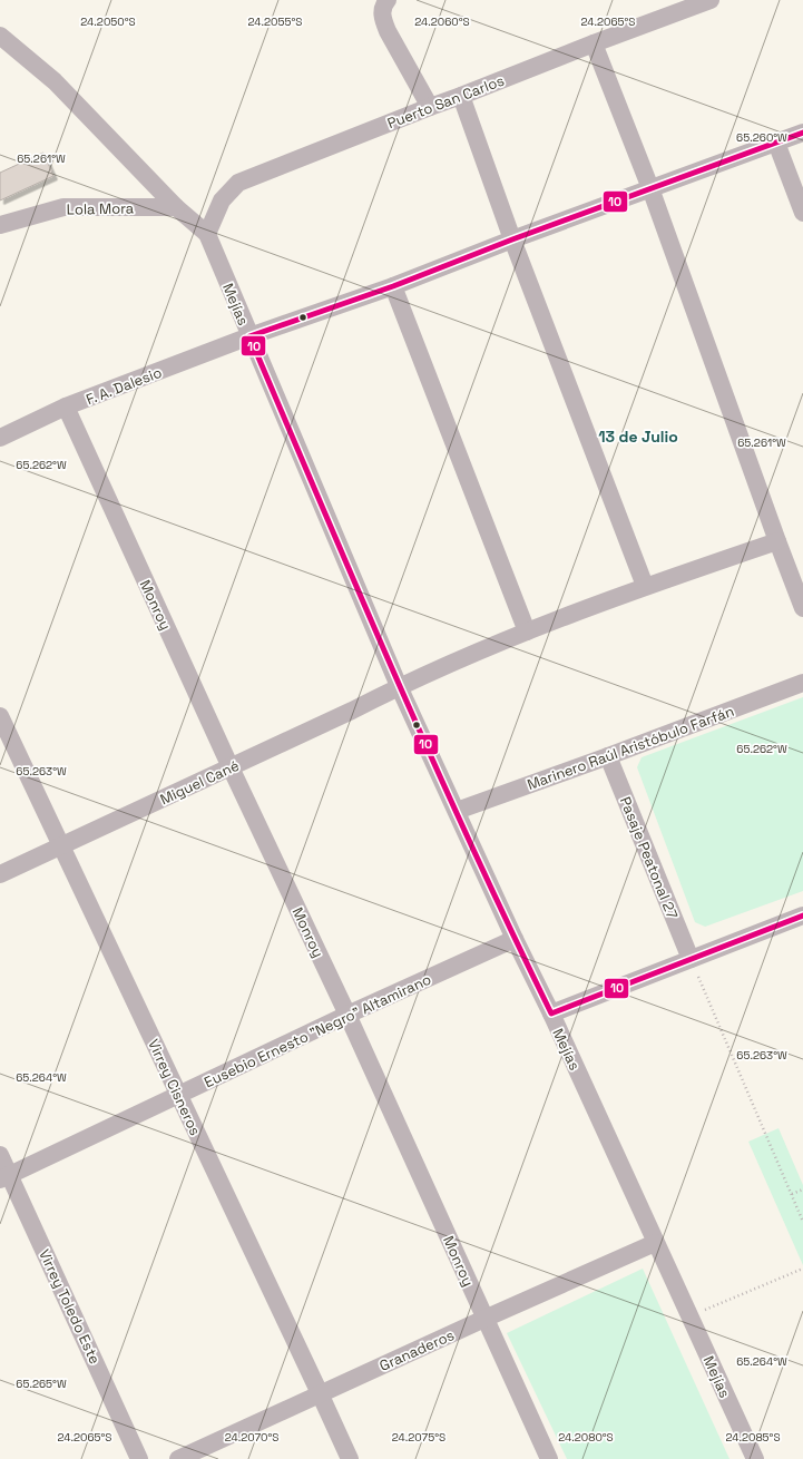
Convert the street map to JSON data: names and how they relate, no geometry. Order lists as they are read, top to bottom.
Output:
{
  "streets": {
    "street": [
      "Puerto San Carlos",
      "Lola Mora",
      "Mejías",
      "F. A. Dalesio",
      "Monroy",
      "Marinero Raúl Aristóbulo Farfán",
      "Miguel Cané",
      "Pasaje Peatonal 27",
      "Eusebio Ernesto \"Negro\" Altamirano",
      "Virrey Cisneros",
      "Virrey Toledo Este",
      "Granaderos"
    ]
  },
  "crossings": [
    ["Puerto San Carlos", "Mejías"],
    ["Lola Mora", "Mejías"],
    ["Mejías", "F. A. Dalesio"],
    ["Mejías", "Marinero Raúl Aristóbulo Farfán"],
    ["Mejías", "Miguel Cané"],
    ["Mejías", "Eusebio Ernesto \"Negro\" Altamirano"],
    ["Mejías", "Granaderos"],
    ["F. A. Dalesio", "Monroy"],
    ["Monroy", "Miguel Cané"],
    ["Monroy", "Eusebio Ernesto \"Negro\" Altamirano"],
    ["Monroy", "Granaderos"],
    ["Marinero Raúl Aristóbulo Farfán", "Pasaje Peatonal 27"],
    ["Miguel Cané", "Virrey Cisneros"],
    ["Eusebio Ernesto \"Negro\" Altamirano", "Virrey Cisneros"],
    ["Eusebio Ernesto \"Negro\" Altamirano", "Virrey Toledo Este"],
    ["Virrey Cisneros", "Granaderos"]
  ],
  "districts": ["13 de Julio"],
  "lines": ["transit line 10"],
  "coordinates": [
    "24.2055°S",
    "24.2065°S",
    "24.2050°S",
    "24.2060°S",
    "65.260°W",
    "65.261°W",
    "65.262°W",
    "65.263°W",
    "65.264°W",
    "65.265°W",
    "24.2070°S",
    "24.2075°S",
    "24.2080°S",
    "24.2085°S"
  ]
}
